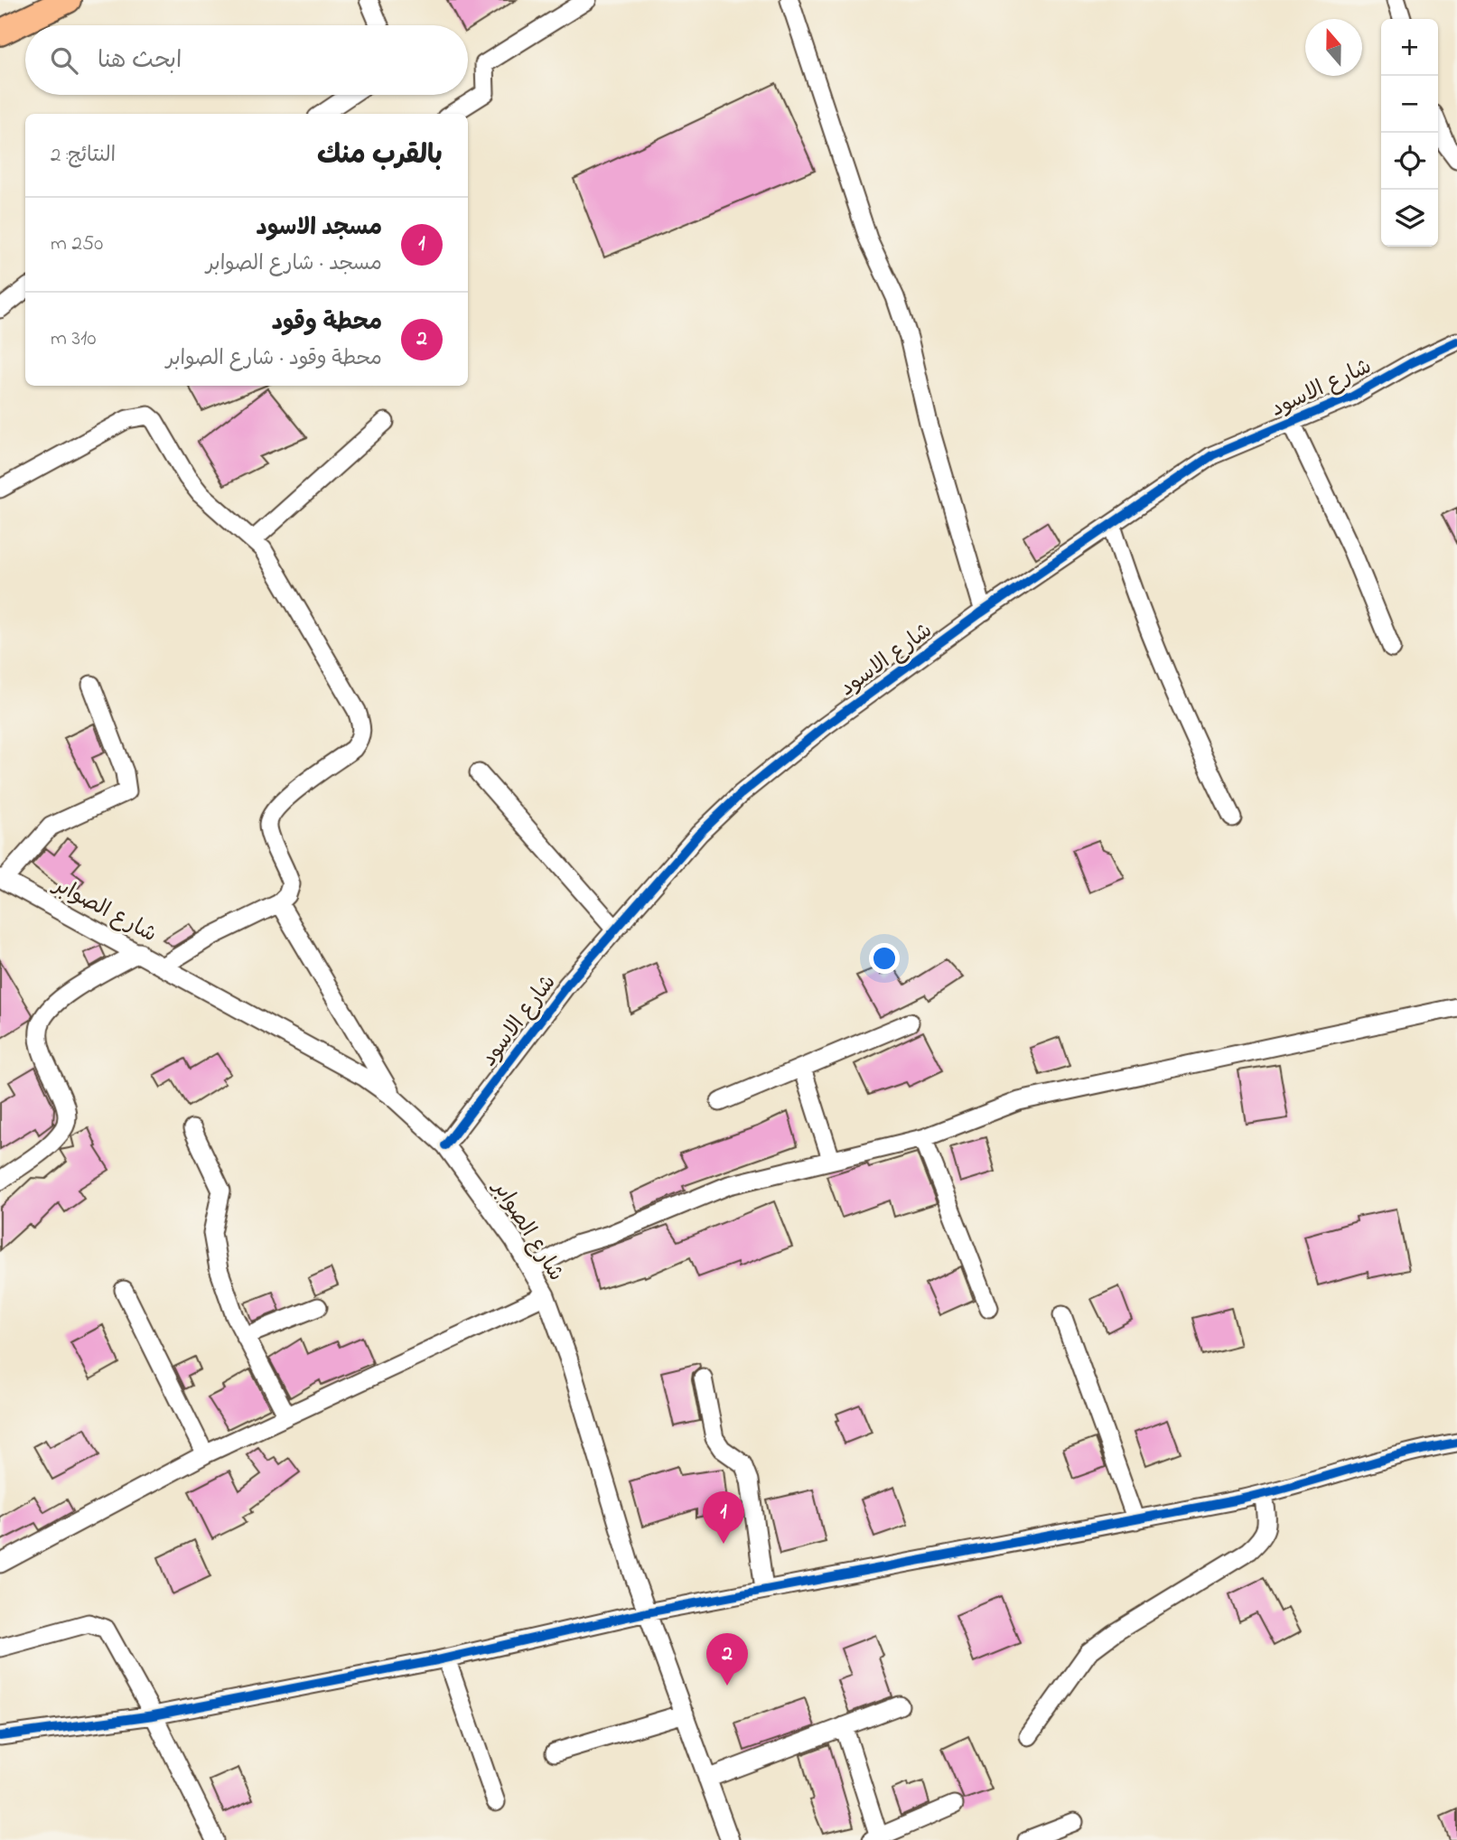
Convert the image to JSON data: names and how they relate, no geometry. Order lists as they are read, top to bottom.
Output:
{
  "streets": {
    "street": ["شارع الاسود", "شارع الصوابر"]
  },
  "crossings": [
    ["شارع الاسود", "شارع الصوابر"]
  ],
  "north": "top",
  "page": {
    "map_buttons": ["+", "−"],
    "search": "ابحث هنا",
    "heading": ["بالقرب منك", "النتائج: 2"],
    "list": [
      {
        "mark": "1",
        "name": "مسجد الاسود",
        "note": "مسجد · شارع الصوابر",
        "value": "250 m"
      },
      {
        "mark": "2",
        "name": "محطة وقود",
        "note": "محطة وقود · شارع الصوابر",
        "value": "310 m"
      }
    ],
    "pins": ["1", "2"]
  }
}
